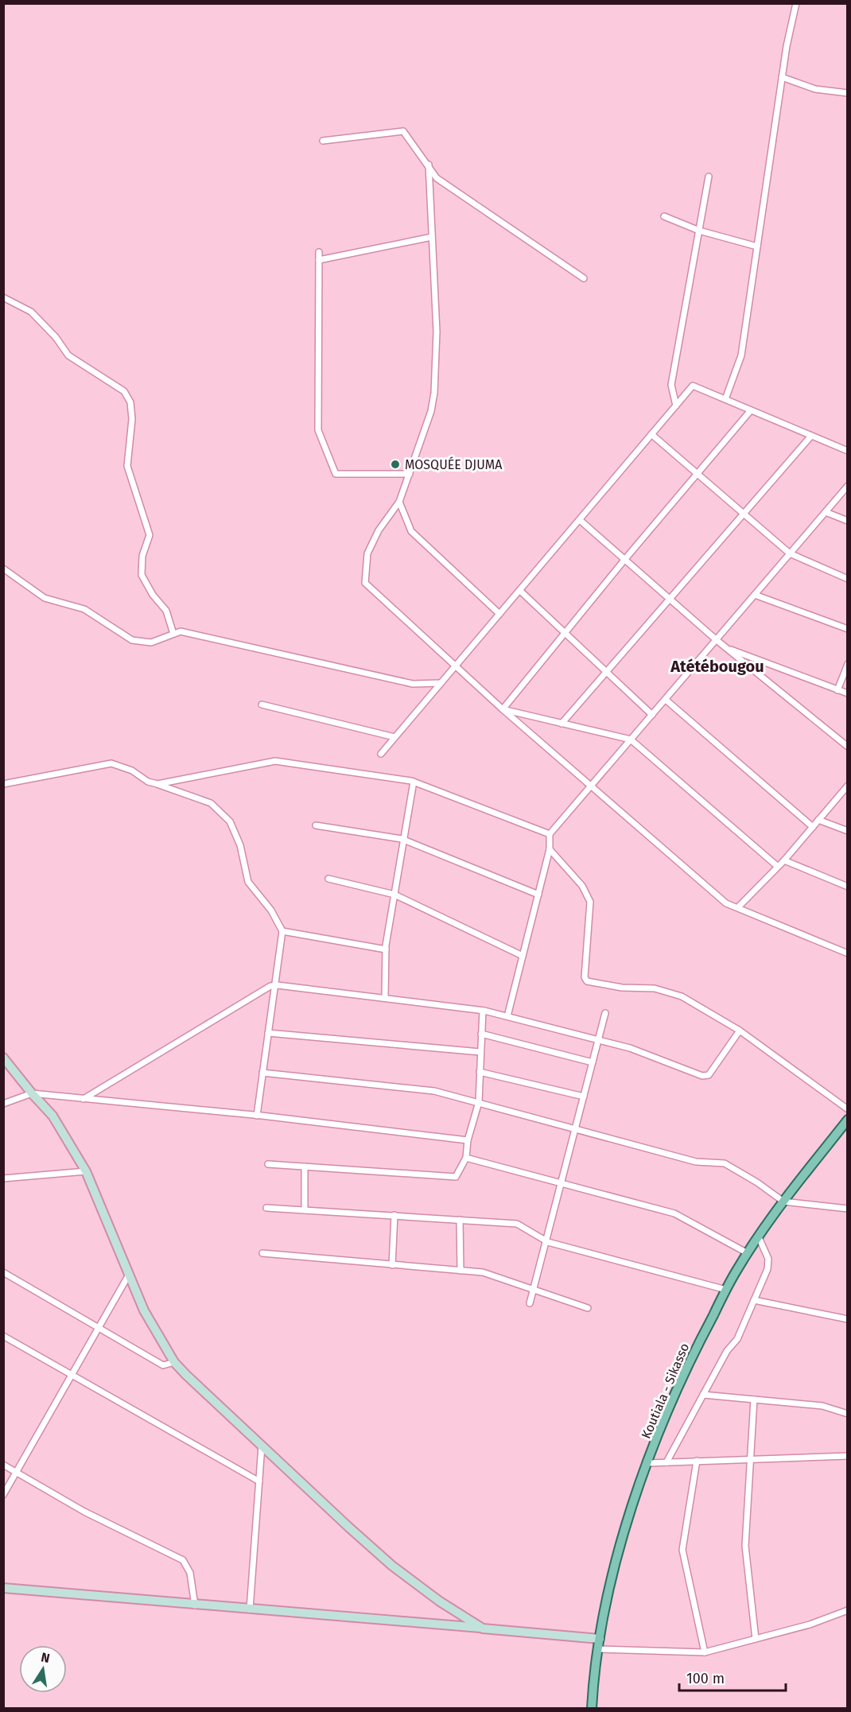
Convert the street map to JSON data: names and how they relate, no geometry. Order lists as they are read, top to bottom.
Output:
{
  "streets": {
    "main road": ["Koutiala - Sikasso"]
  },
  "districts": ["Atétébougou"],
  "places": ["MOSQUÉE DJUMA"],
  "scale_bar": "100 m",
  "north": "top"
}
